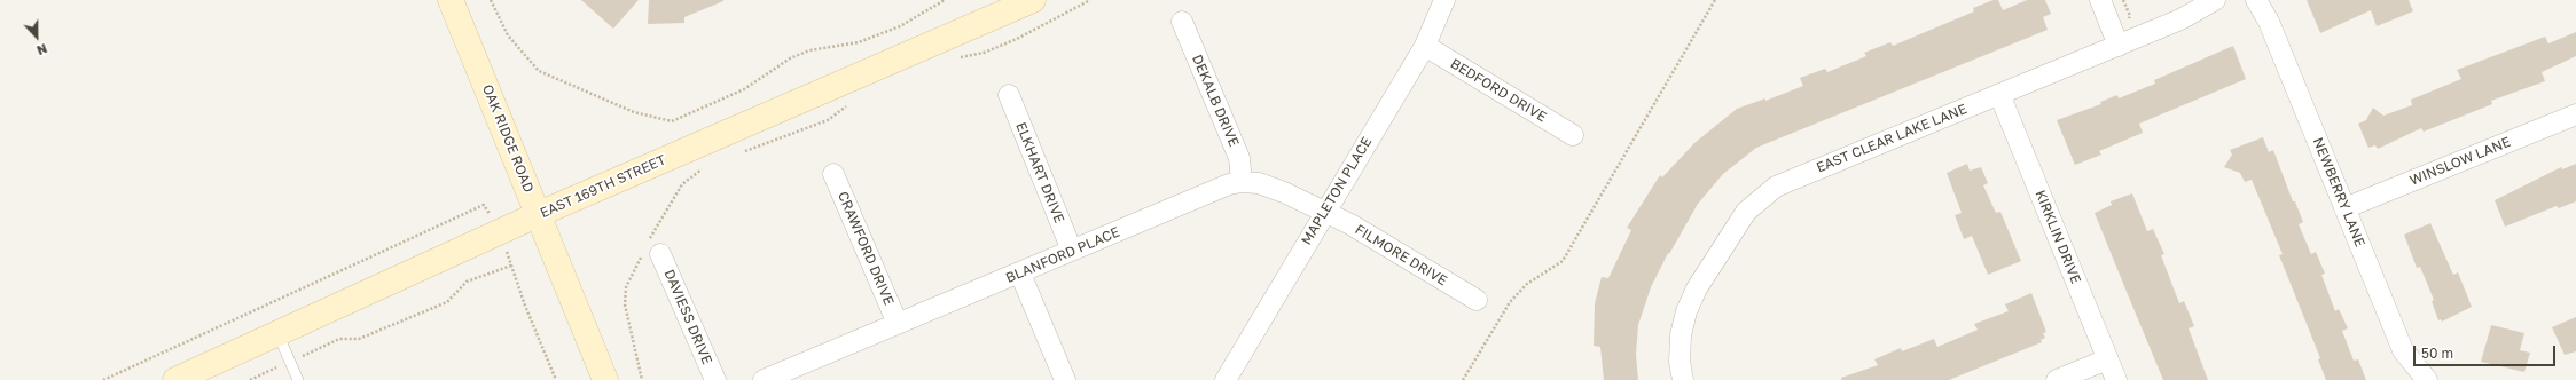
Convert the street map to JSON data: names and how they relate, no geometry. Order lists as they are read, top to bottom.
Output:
{
  "streets": {
    "street": [
      "BEDFORD DRIVE",
      "DEKALB DRIVE",
      "OAK RIDGE ROAD",
      "EAST CLEAR LAKE LANE",
      "WINSLOW LANE",
      "ELKHART DRIVE",
      "EAST 169TH STREET",
      "MAPLETON PLACE",
      "NEWBERRY LANE",
      "KIRKLIN DRIVE",
      "CRAWFORD DRIVE",
      "BLANFORD PLACE",
      "FILMORE DRIVE",
      "DAVIESS DRIVE"
    ]
  },
  "crossings": [
    ["BEDFORD DRIVE", "MAPLETON PLACE"],
    ["DEKALB DRIVE", "BLANFORD PLACE"],
    ["OAK RIDGE ROAD", "EAST 169TH STREET"],
    ["EAST CLEAR LAKE LANE", "KIRKLIN DRIVE"],
    ["WINSLOW LANE", "NEWBERRY LANE"],
    ["ELKHART DRIVE", "BLANFORD PLACE"],
    ["MAPLETON PLACE", "BLANFORD PLACE"],
    ["MAPLETON PLACE", "FILMORE DRIVE"],
    ["CRAWFORD DRIVE", "BLANFORD PLACE"],
    ["BLANFORD PLACE", "FILMORE DRIVE"]
  ],
  "scale_bar": "50 m",
  "north": "bottom"
}
